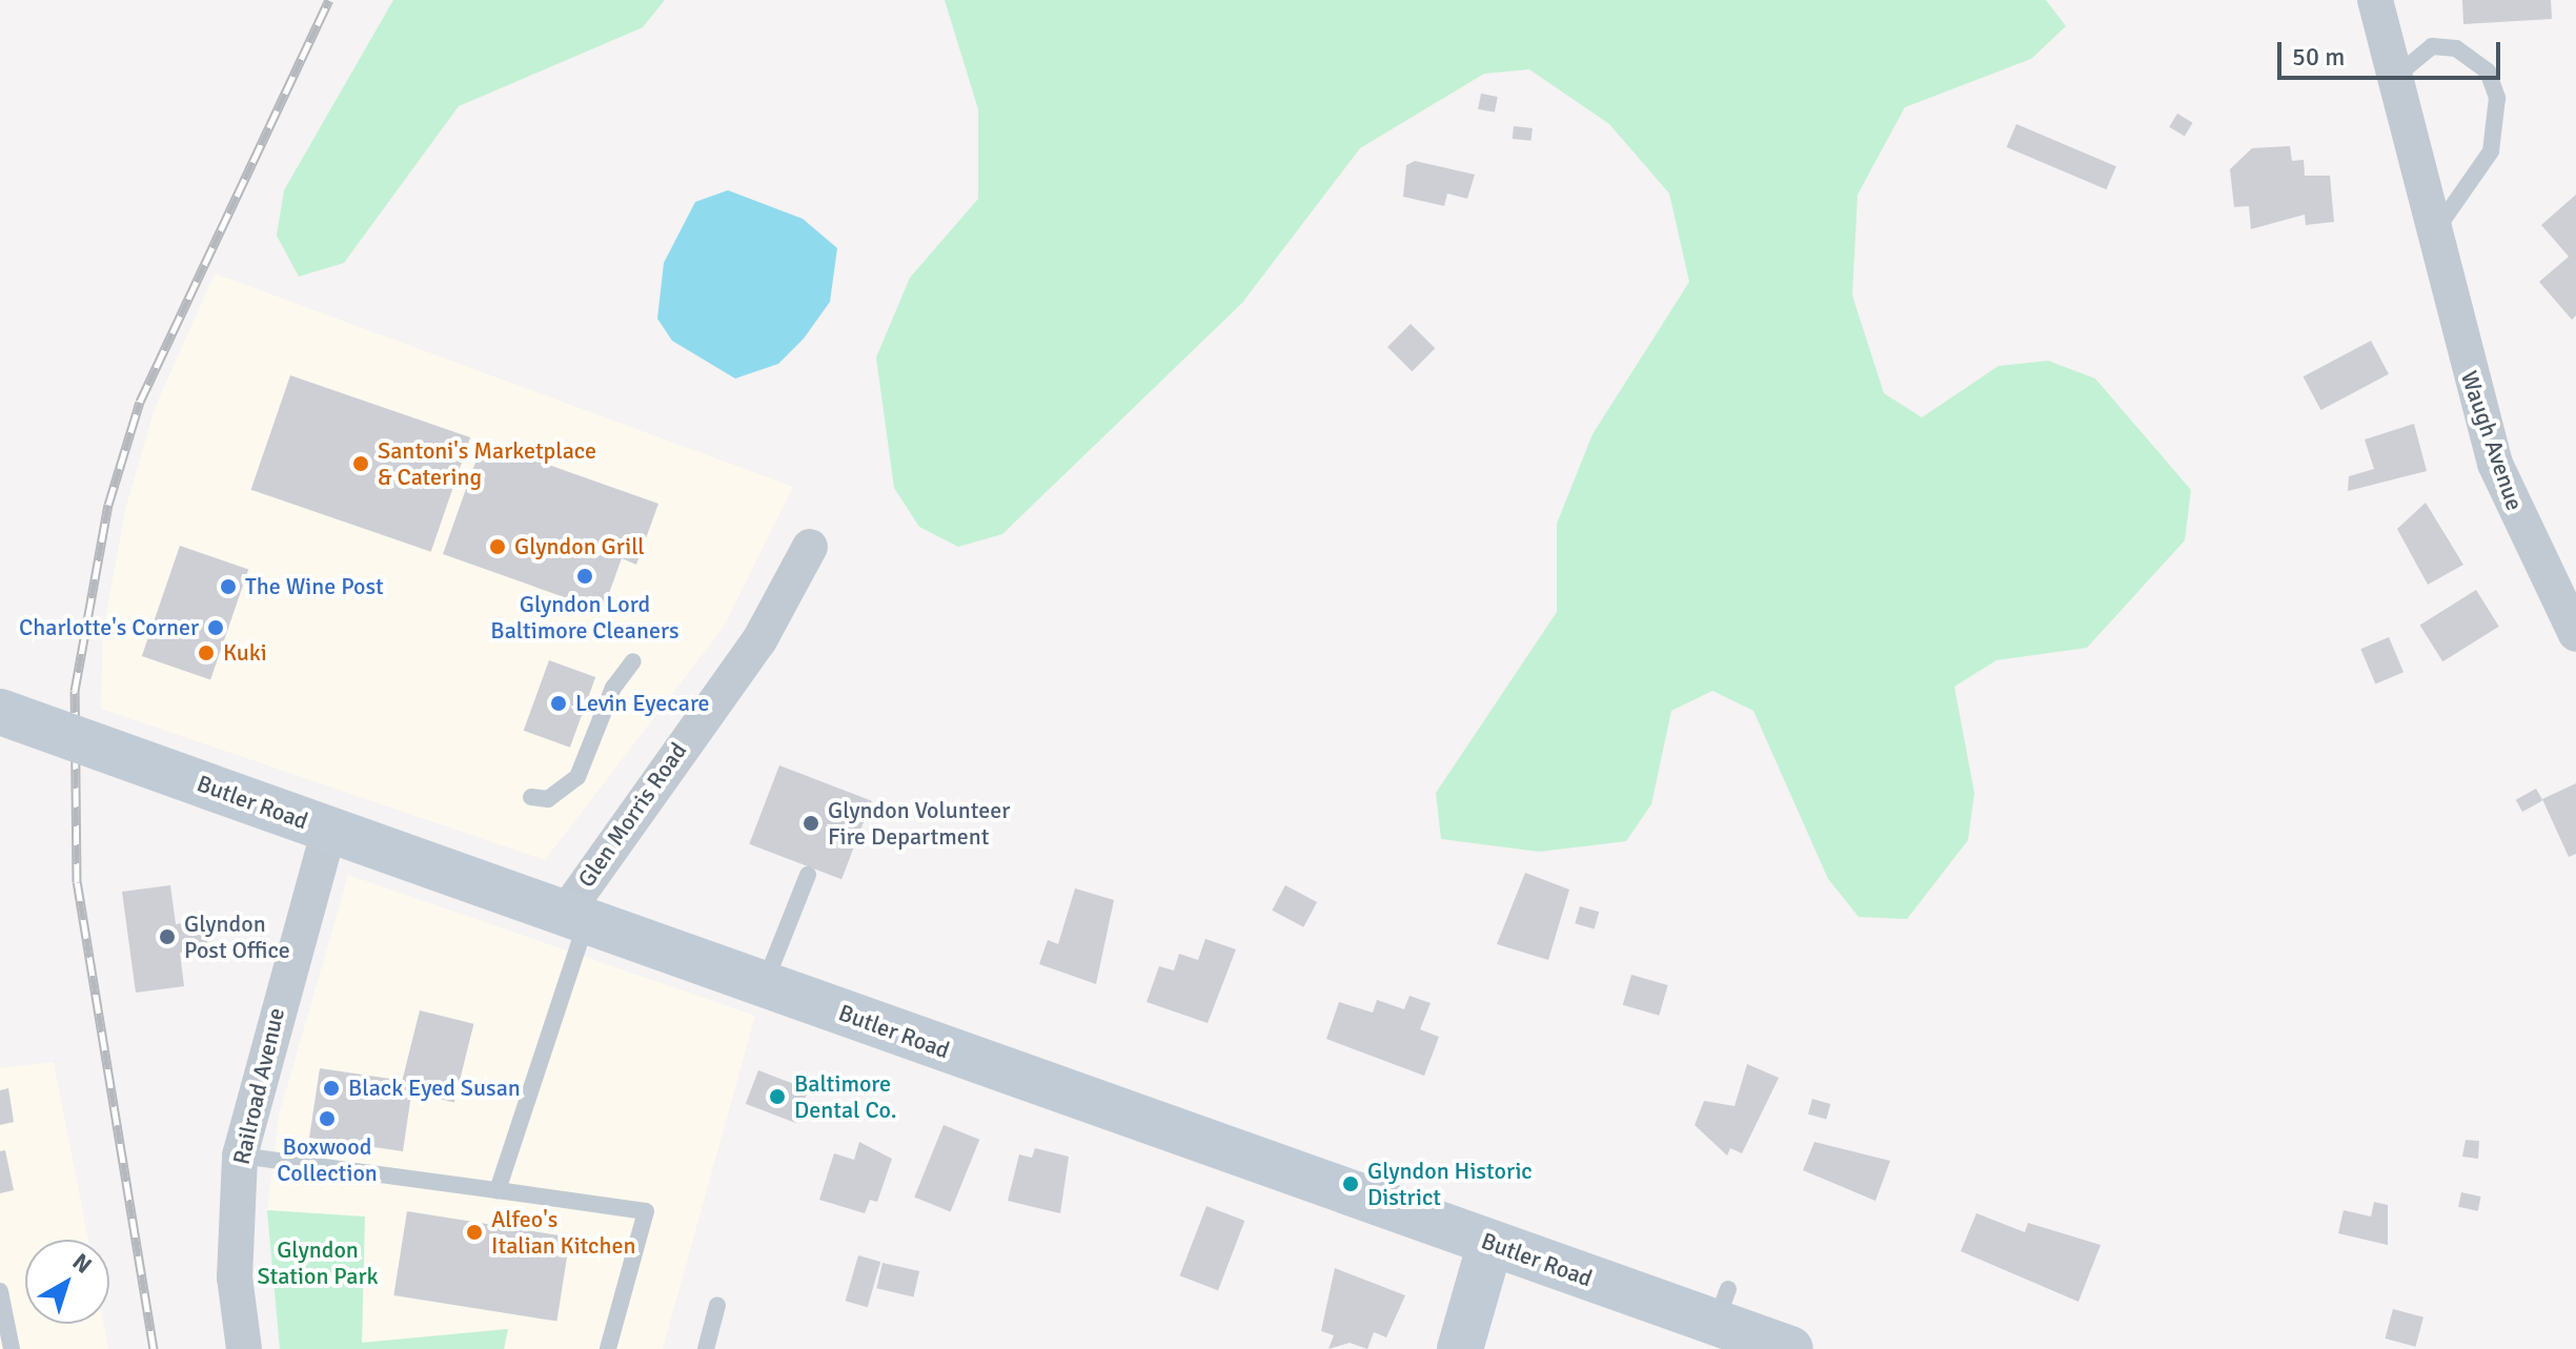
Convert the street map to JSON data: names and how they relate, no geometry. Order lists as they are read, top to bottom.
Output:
{
  "streets": {
    "main road": ["Butler Road"],
    "street": ["Waugh Avenue", "Glen Morris Road", "Railroad Avenue"]
  },
  "crossings": [
    ["Butler Road", "Glen Morris Road"],
    ["Butler Road", "Railroad Avenue"]
  ],
  "parks": ["Glyndon Station Park"],
  "places": [
    "Santoni's Marketplace & Catering",
    "Glyndon Grill",
    "Glyndon Lord Baltimore Cleaners",
    "The Wine Post",
    "Charlotte's Corner",
    "Kuki",
    "Levin Eyecare",
    "Glyndon Volunteer Fire Department",
    "Glyndon Post Office",
    "Black Eyed Susan",
    "Baltimore Dental Co.",
    "Boxwood Collection",
    "Glyndon Historic District",
    "Alfeo's Italian Kitchen"
  ],
  "scale_bar": "50 m",
  "north": "top right"
}
